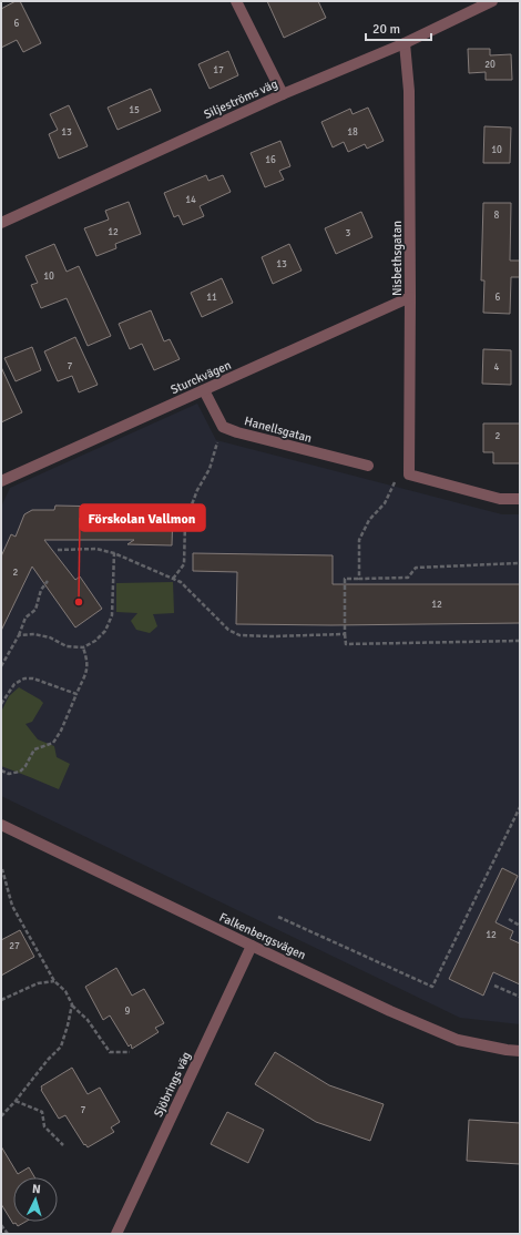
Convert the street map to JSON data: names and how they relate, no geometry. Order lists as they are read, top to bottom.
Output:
{
  "streets": {
    "street": [
      "Siljeströms väg",
      "Nisbethsgatan",
      "Sturckvägen",
      "Hanellsgatan",
      "Falkenbergsvägen",
      "Sjöbrings väg"
    ]
  },
  "crossings": [
    ["Siljeströms väg", "Nisbethsgatan"],
    ["Nisbethsgatan", "Sturckvägen"],
    ["Falkenbergsvägen", "Sjöbrings väg"]
  ],
  "places": ["Förskolan Vallmon"],
  "house_numbers": [
    "6",
    "20",
    "17",
    "15",
    "13",
    "18",
    "10",
    "16",
    "14",
    "8",
    "12",
    "3",
    "13",
    "10",
    "11",
    "6",
    "7",
    "4",
    "2",
    "2",
    "12",
    "12",
    "27",
    "9",
    "7"
  ],
  "scale_bar": "20 m",
  "north": "top"
}
